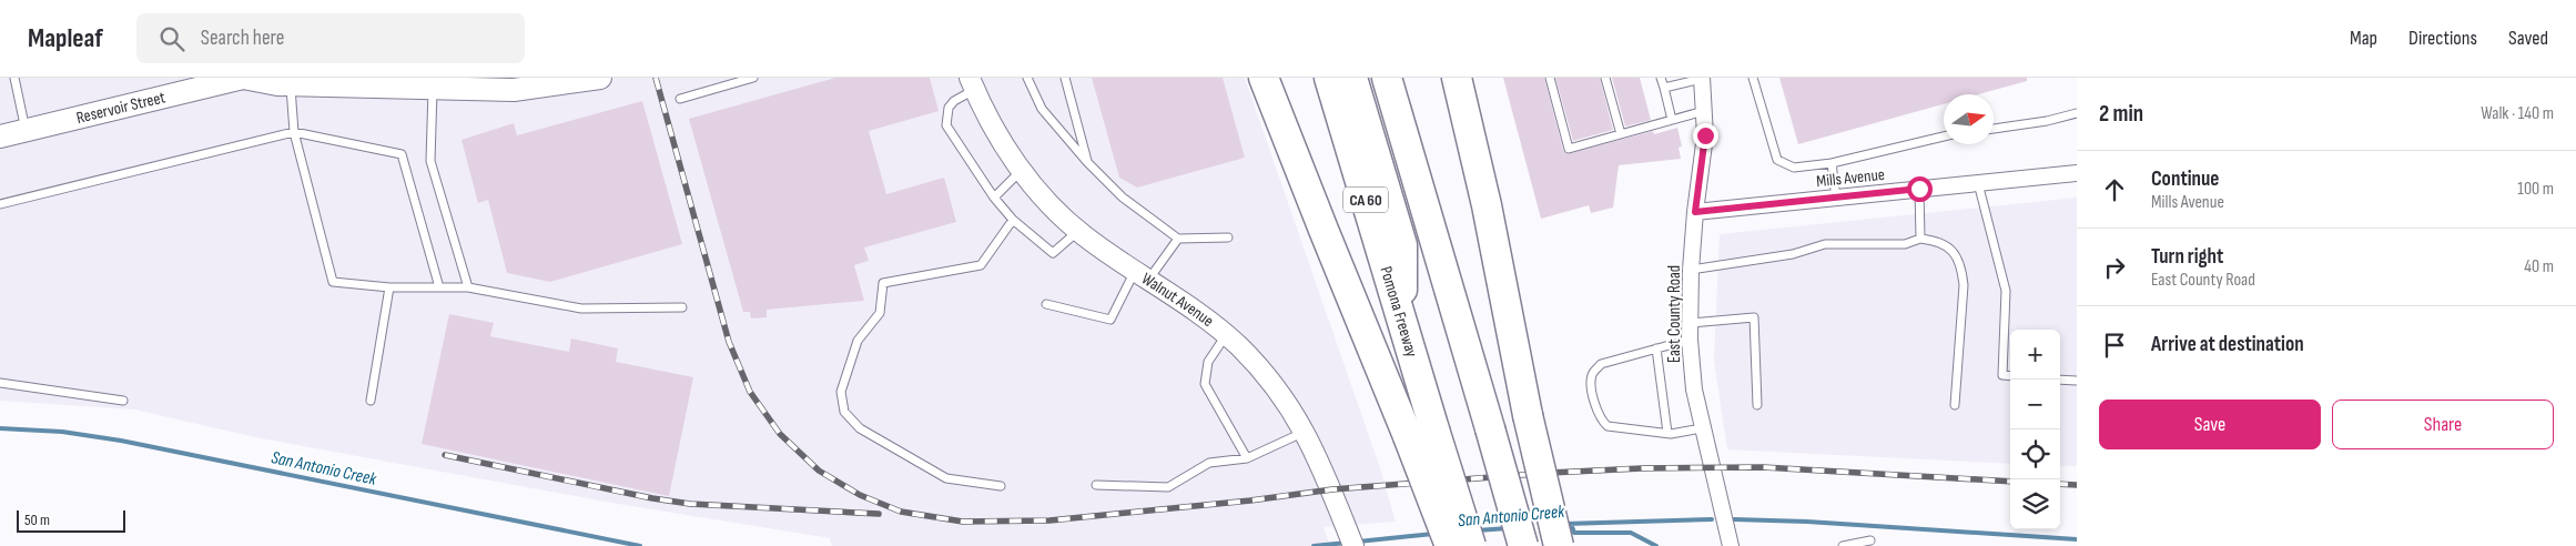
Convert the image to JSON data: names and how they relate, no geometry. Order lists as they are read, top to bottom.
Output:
{
  "streets": {
    "highway": ["CA 60", "Pomona Freeway"],
    "main road": ["Reservoir Street"],
    "street": ["Mills Avenue", "Walnut Avenue", "East County Road"]
  },
  "crossings": [
    ["Mills Avenue", "East County Road"]
  ],
  "water": ["San Antonio Creek"],
  "scale_bar": "50 m",
  "north": "right",
  "page": {
    "header": "Mapleaf",
    "search": "Search here",
    "nav": ["Map", "Directions", "Saved"],
    "heading": ["2 min", "Walk · 140 m"],
    "list": [
      ["Continue", "Mills Avenue", "100 m"],
      ["Turn right", "East County Road", "40 m"],
      "Arrive at destination"
    ],
    "map_buttons": ["+", "−"],
    "buttons": ["Save", "Share"],
    "scale": "50 m"
  }
}
